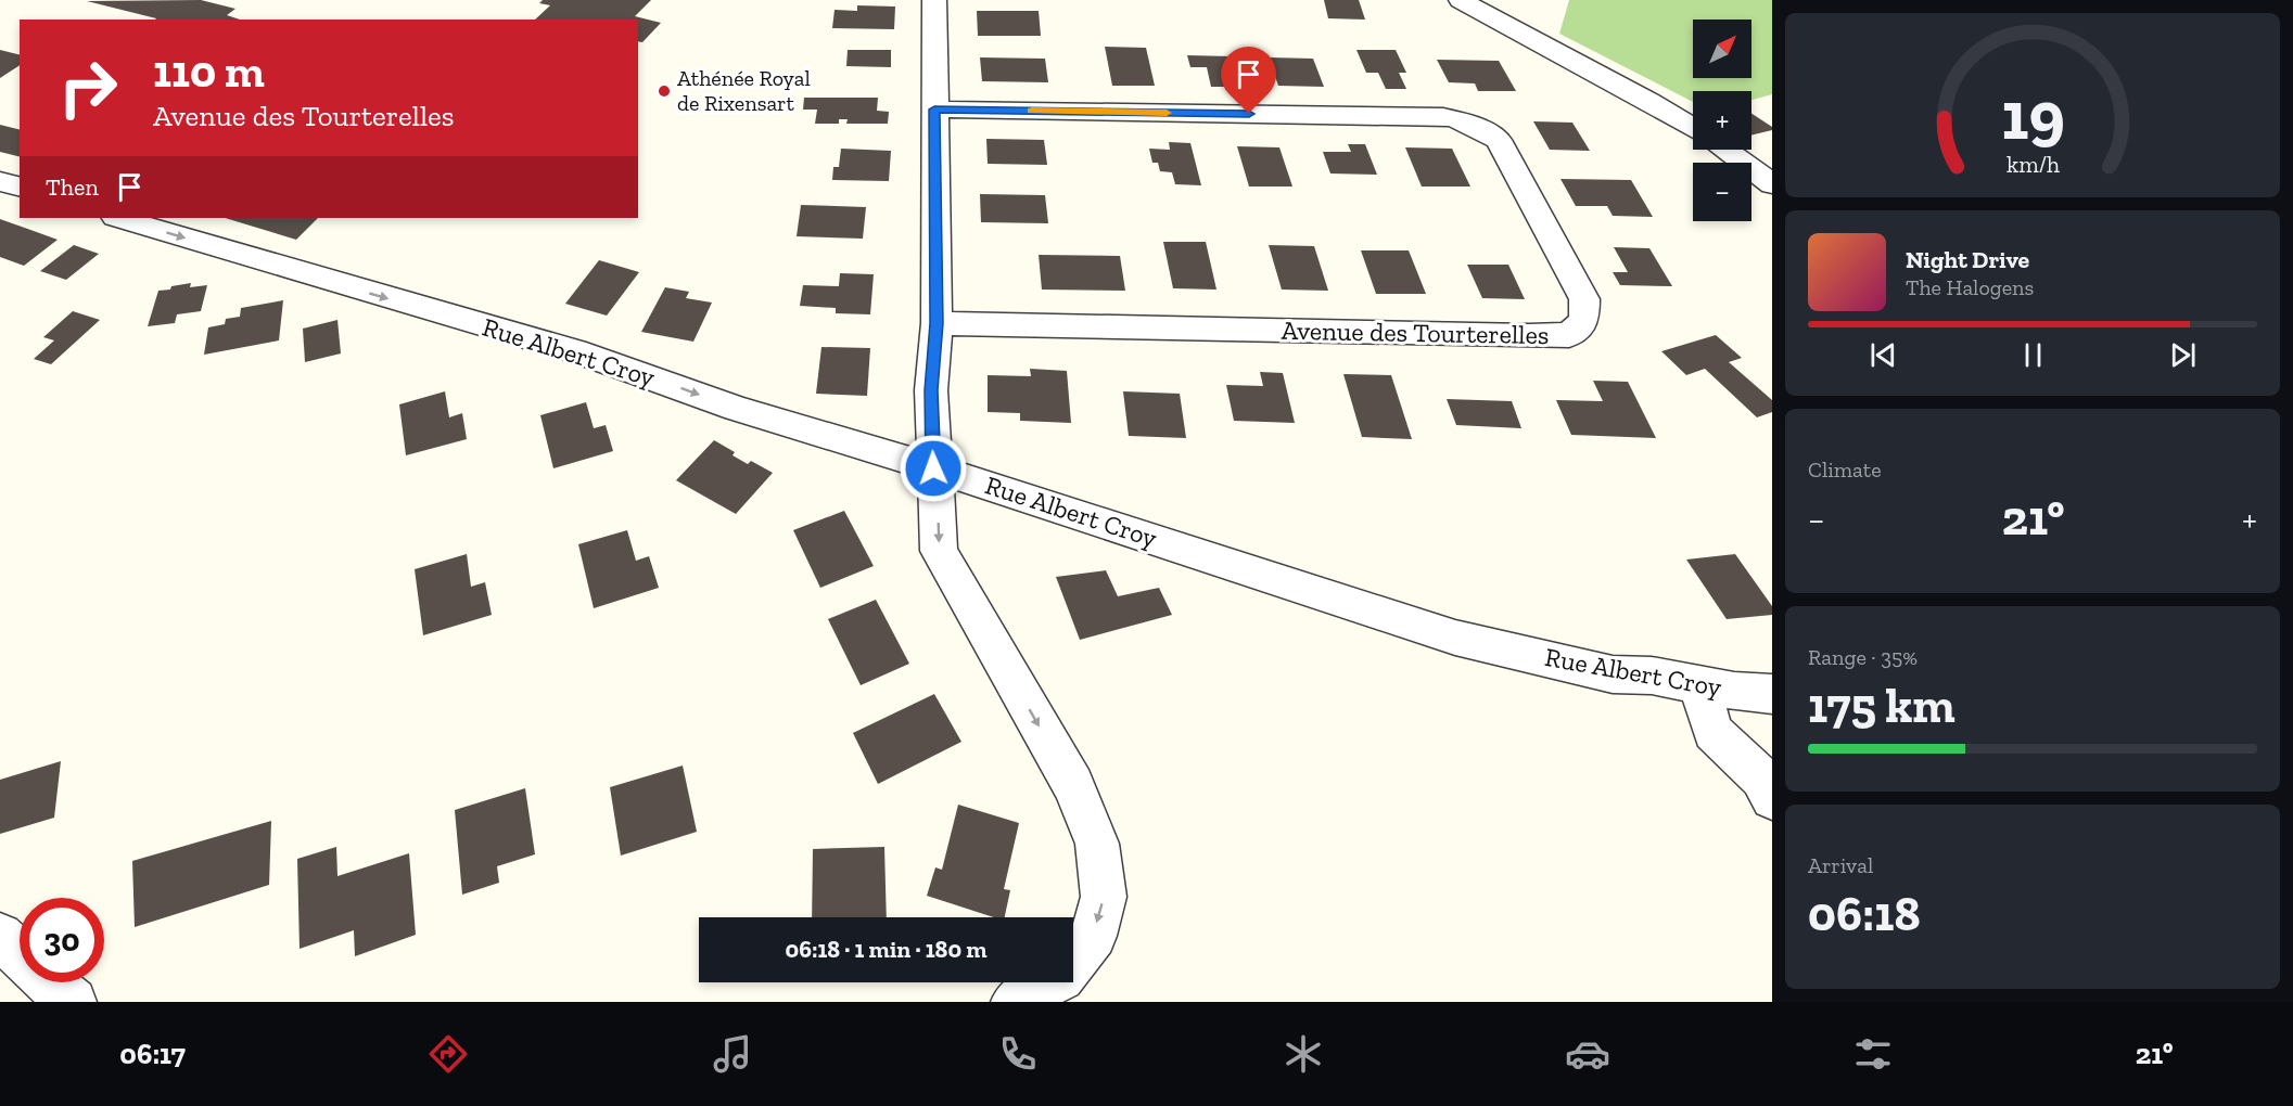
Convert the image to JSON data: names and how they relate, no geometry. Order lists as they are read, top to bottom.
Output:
{
  "streets": {
    "street": ["Avenue des Tourterelles", "Rue Albert Croy"]
  },
  "one_way": ["Rue Albert Croy"],
  "places": ["Athénée Royal de Rixensart"],
  "north": "top right",
  "page": {
    "map_buttons": ["+", "−"],
    "turn": ["110 m", "Avenue des Tourterelles"],
    "then": "Then",
    "song": ["Night Drive", "The Halogens"],
    "tile": [
      "Climate",
      ["Range · 35%", "175 km"],
      ["Arrival", "06:18"]
    ],
    "heat": ["−", "21°", "+"],
    "limit": "30",
    "trip": "06:18 · 1 min · 180 m",
    "tabs": ["06:17", "21°"],
    "gauge": ["19", "km/h"]
  }
}
